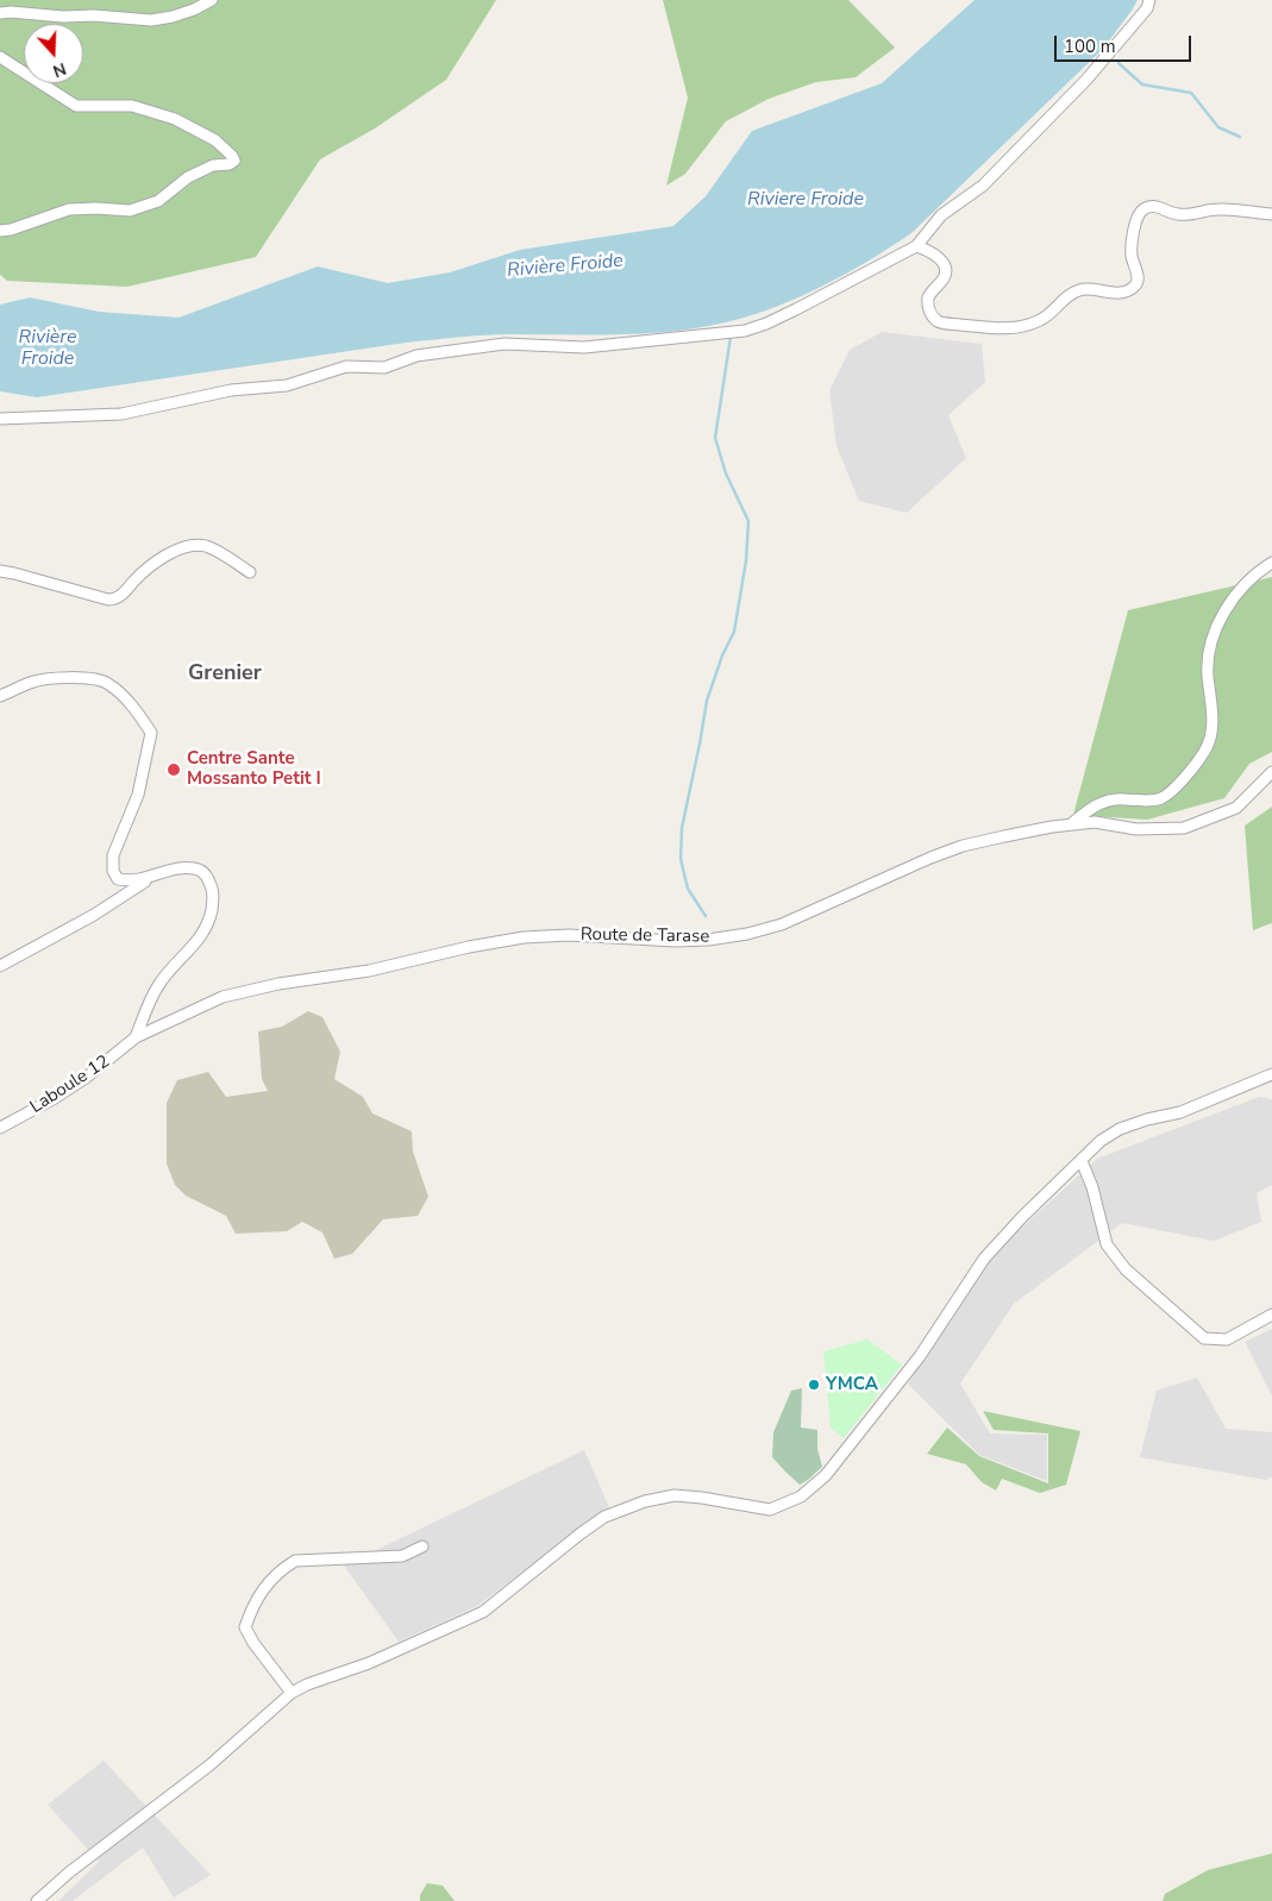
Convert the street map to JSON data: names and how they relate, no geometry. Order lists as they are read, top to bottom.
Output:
{
  "streets": {
    "street": ["Route de Tarase", "Laboule 12"]
  },
  "crossings": [
    ["Route de Tarase", "Laboule 12"]
  ],
  "districts": ["Grenier"],
  "water": ["Riviere Froide", "Rivière Froide"],
  "places": ["Centre Sante Mossanto Petit I", "YMCA"],
  "scale_bar": "100 m",
  "north": "bottom"
}
